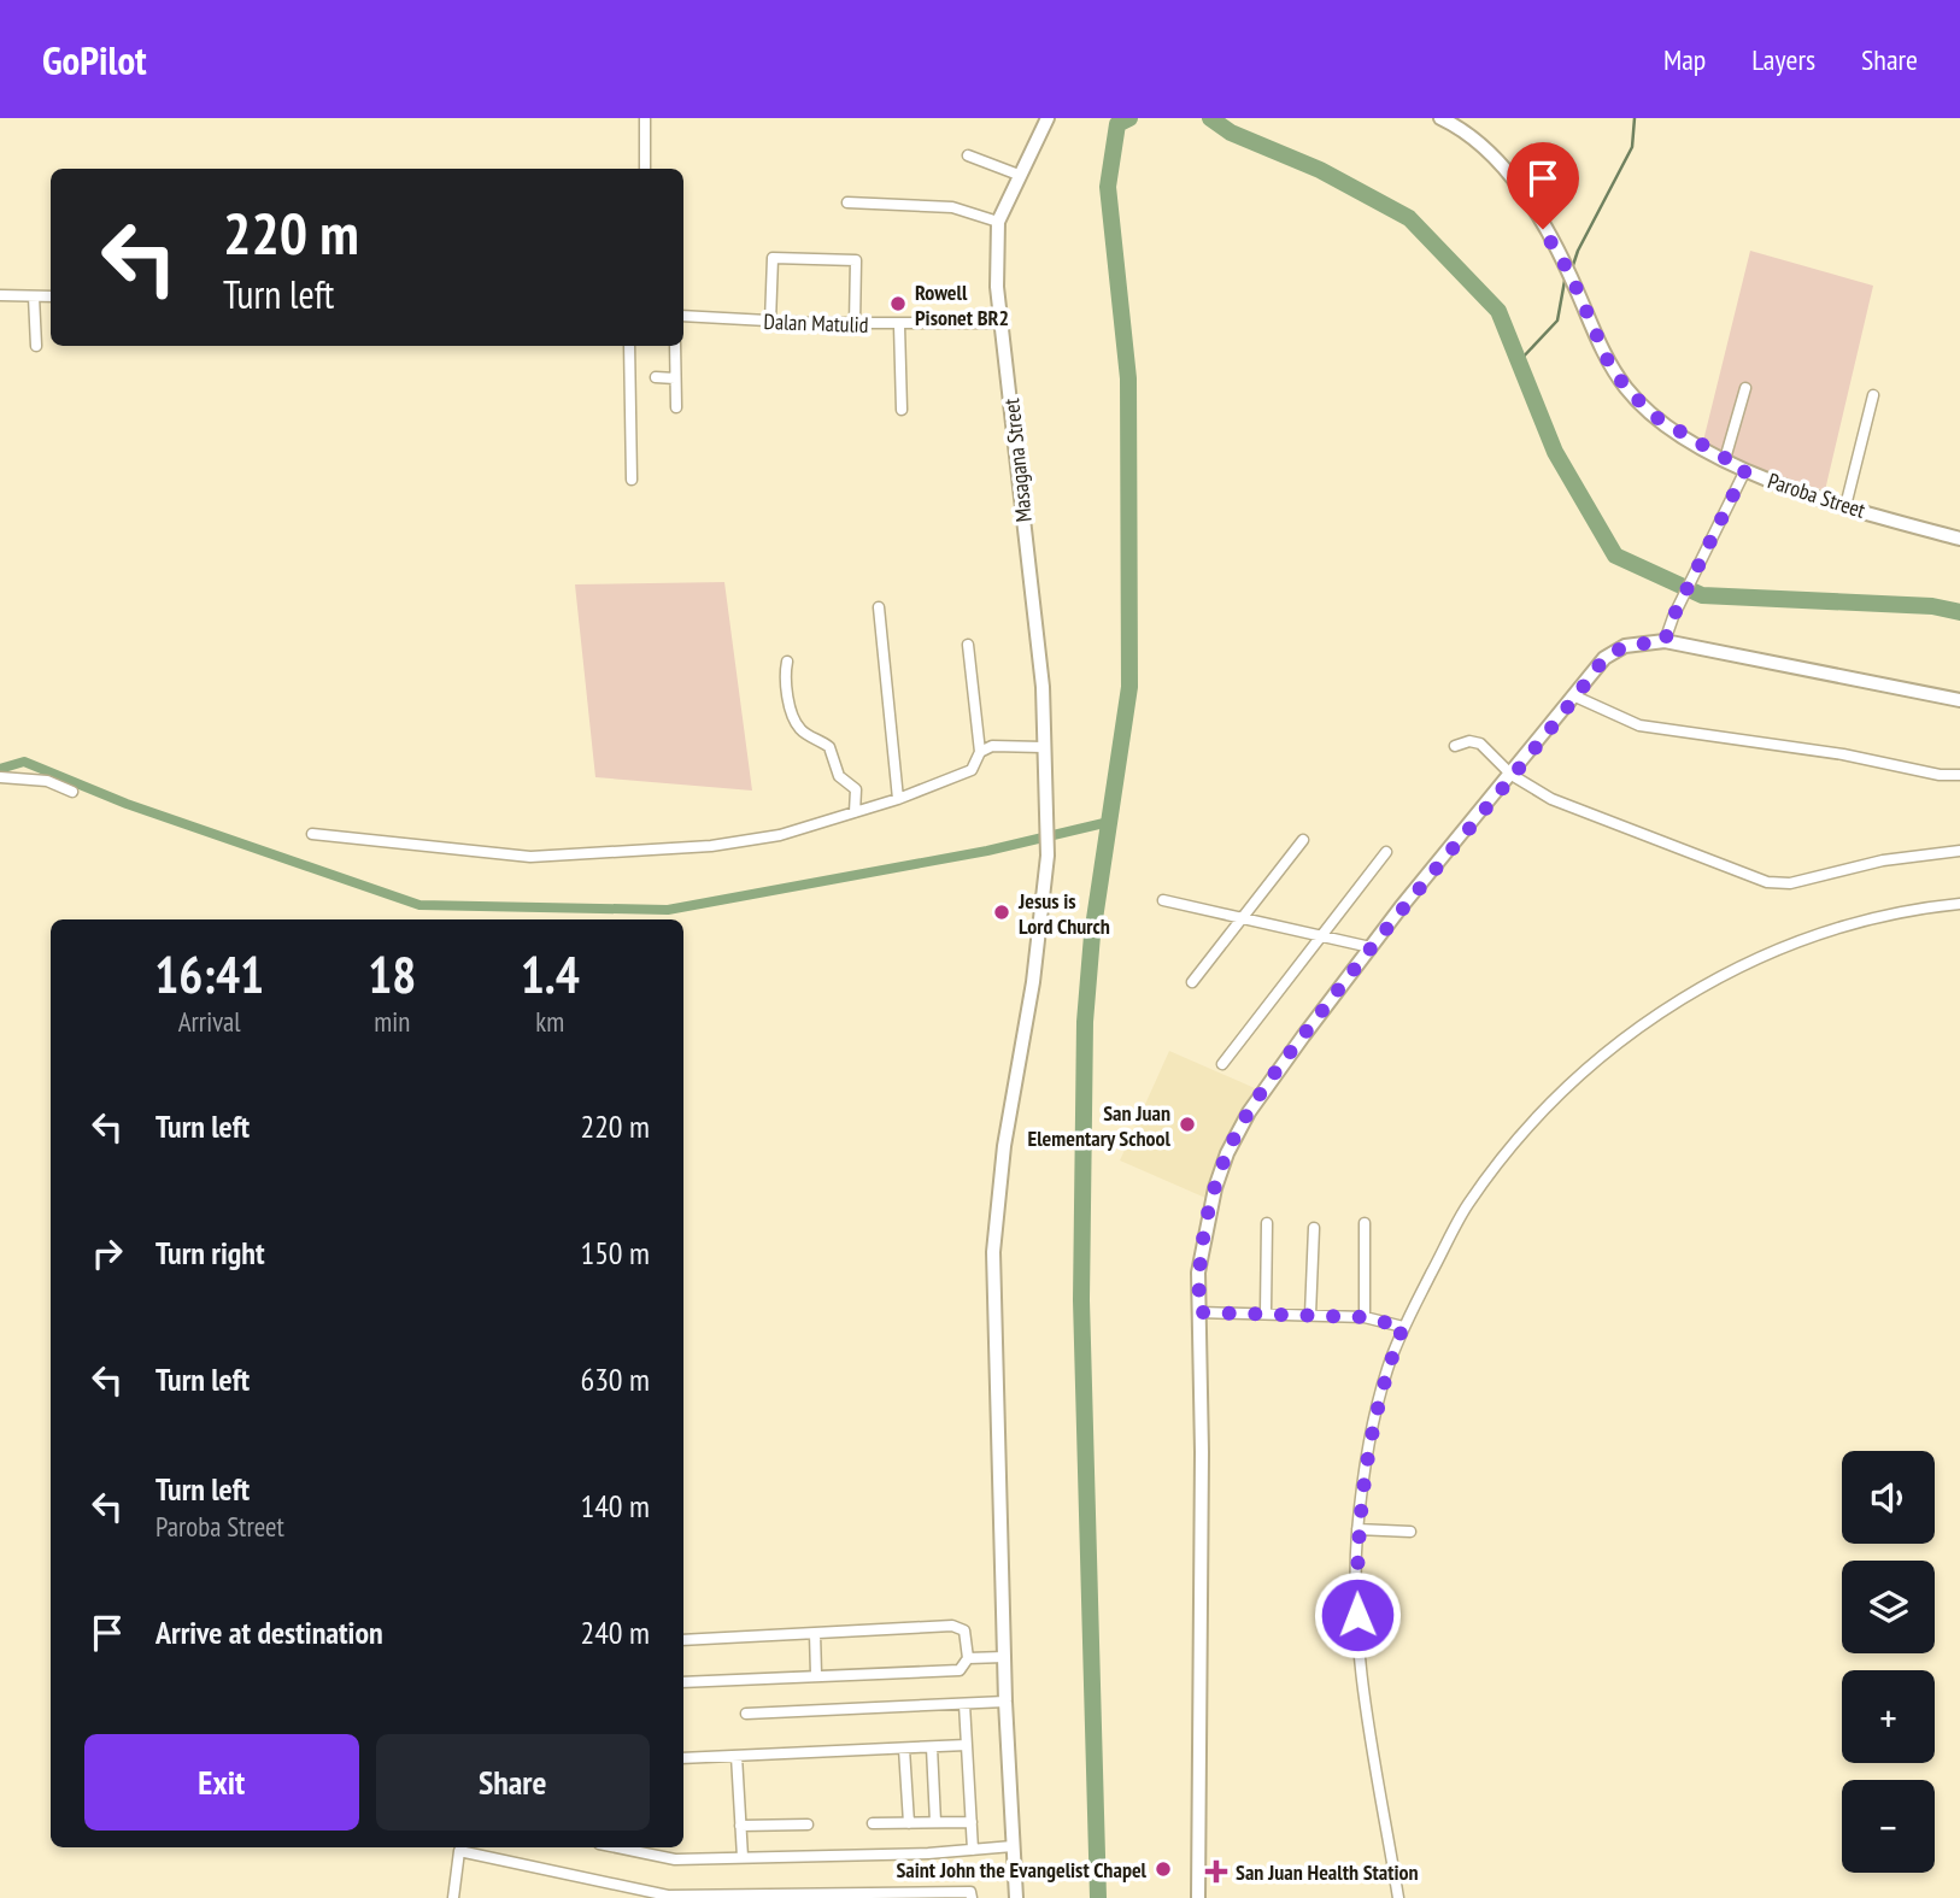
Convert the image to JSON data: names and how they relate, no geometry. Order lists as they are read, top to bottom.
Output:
{
  "streets": {
    "street": ["Dalan Matulid", "Masagana Street", "Paroba Street"]
  },
  "crossings": [
    ["Dalan Matulid", "Masagana Street"]
  ],
  "places": {
    "other": [
      "Rowell Pisonet BR2",
      "Jesus is Lord Church",
      "San Juan Elementary School",
      "Saint John the Evangelist Chapel"
    ],
    "health": ["San Juan Health Station"]
  },
  "page": {
    "header": "GoPilot",
    "nav": ["Map", "Layers", "Share"],
    "turn": ["220 m", "Turn left"],
    "eta": [
      "16:41",
      "Arrival",
      "18",
      "min",
      "1.4",
      "km"
    ],
    "list": [
      {
        "name": "Turn left",
        "value": "220 m"
      },
      {
        "name": "Turn right",
        "value": "150 m"
      },
      {
        "name": "Turn left",
        "value": "630 m"
      },
      {
        "name": "Turn left",
        "note": "Paroba Street",
        "value": "140 m"
      },
      {
        "name": "Arrive at destination",
        "value": "240 m"
      }
    ],
    "map_buttons": ["+", "−"],
    "buttons": ["Exit", "Share"]
  }
}
